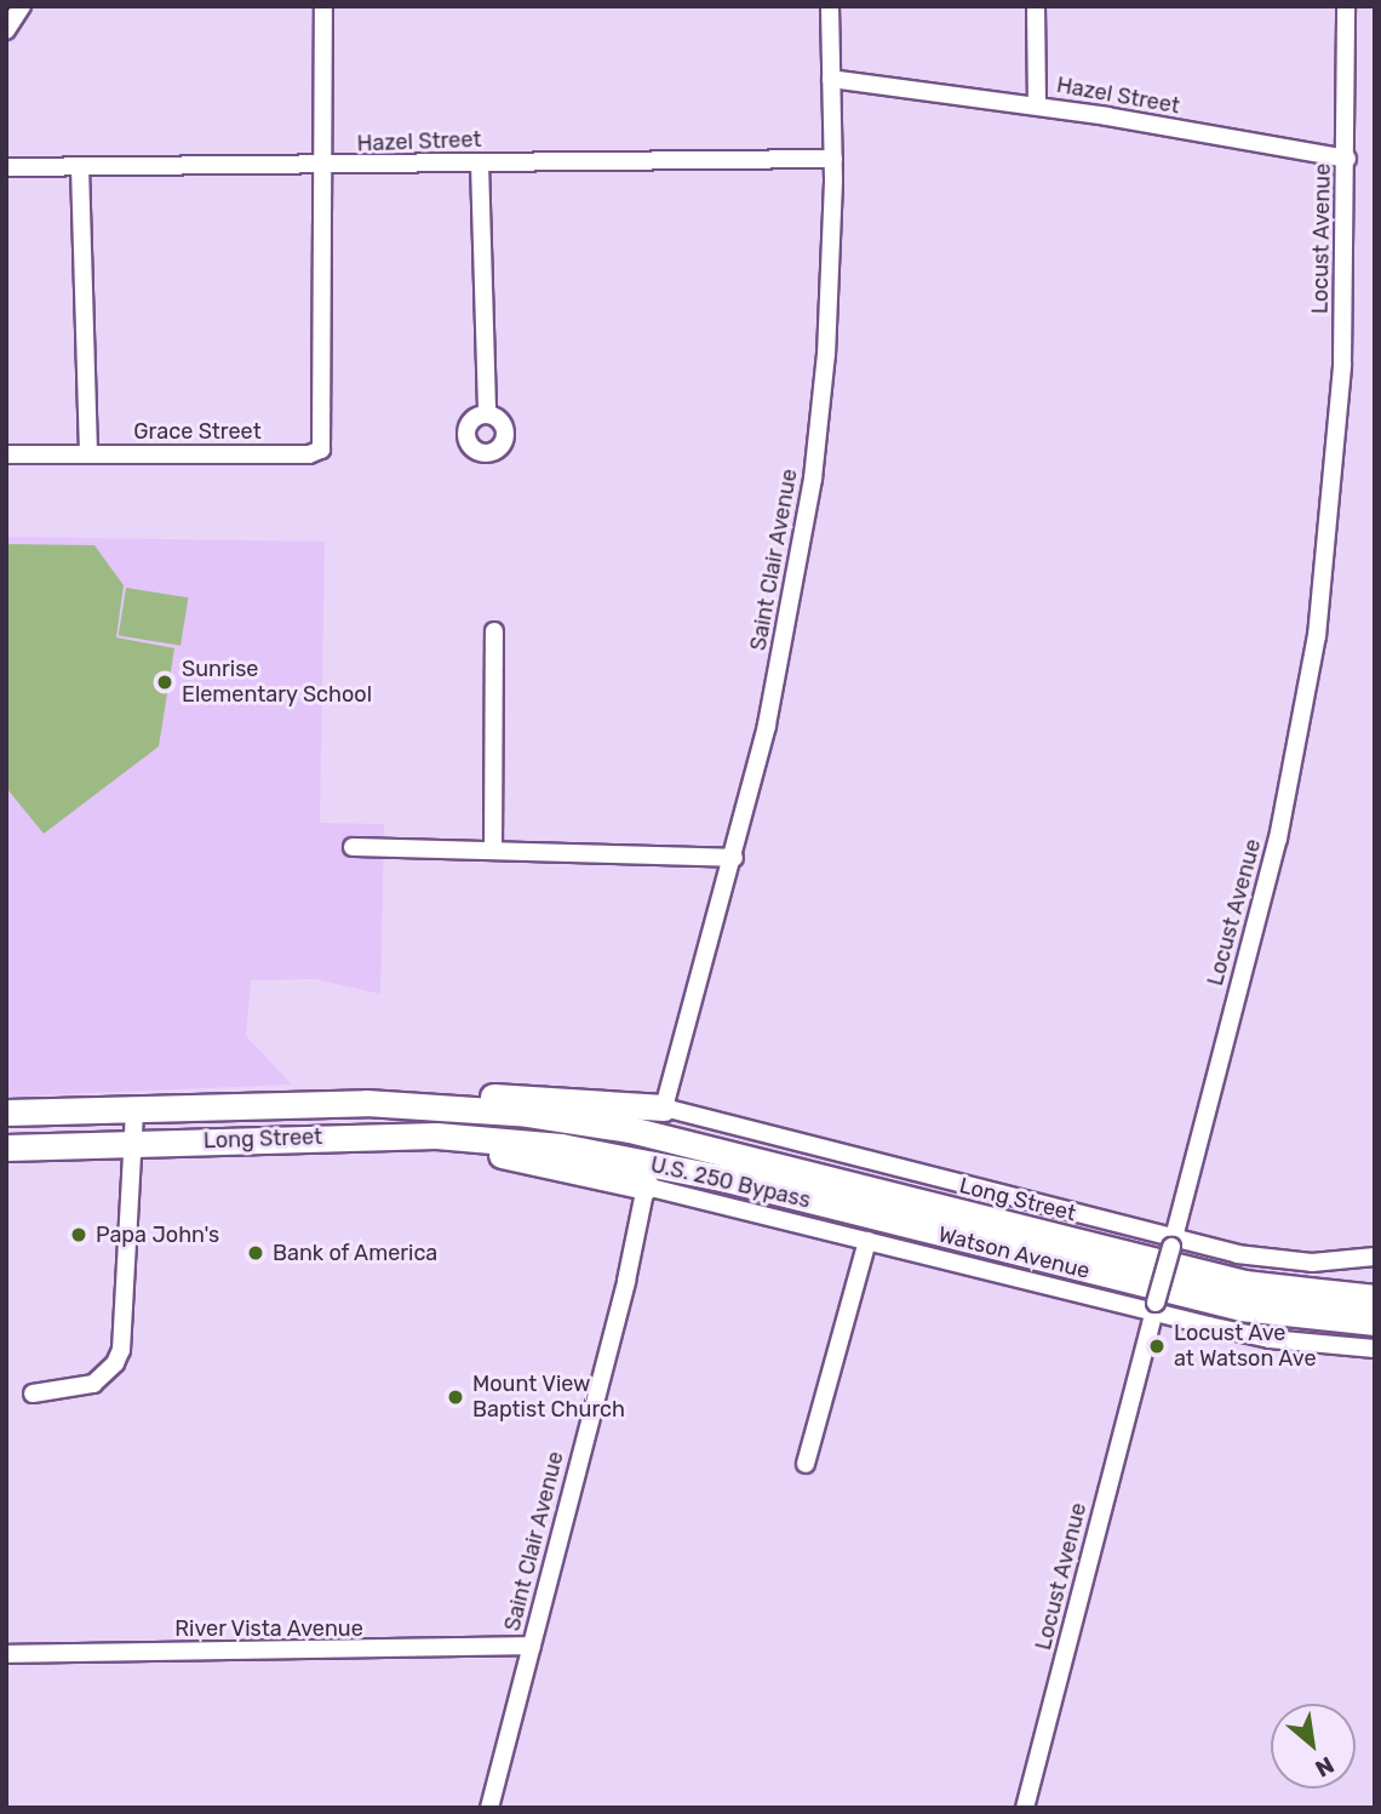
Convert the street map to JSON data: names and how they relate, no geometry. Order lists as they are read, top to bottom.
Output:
{
  "streets": {
    "highway": ["Long Street", "U.S. 250 Bypass"],
    "street": [
      "Hazel Street",
      "Locust Avenue",
      "Grace Street",
      "Saint Clair Avenue",
      "Watson Avenue",
      "River Vista Avenue"
    ]
  },
  "crossings": [
    ["Hazel Street", "Locust Avenue"],
    ["Hazel Street", "Grace Street"],
    ["Hazel Street", "Saint Clair Avenue"],
    ["Locust Avenue", "Long Street"],
    ["Locust Avenue", "Watson Avenue"],
    ["Saint Clair Avenue", "Long Street"],
    ["Saint Clair Avenue", "Watson Avenue"],
    ["Saint Clair Avenue", "River Vista Avenue"],
    ["Long Street", "U.S. 250 Bypass"]
  ],
  "places": [
    "Sunrise Elementary School",
    "Papa John's",
    "Bank of America",
    "Locust Ave at Watson Ave",
    "Mount View Baptist Church"
  ],
  "north": "bottom right"
}
